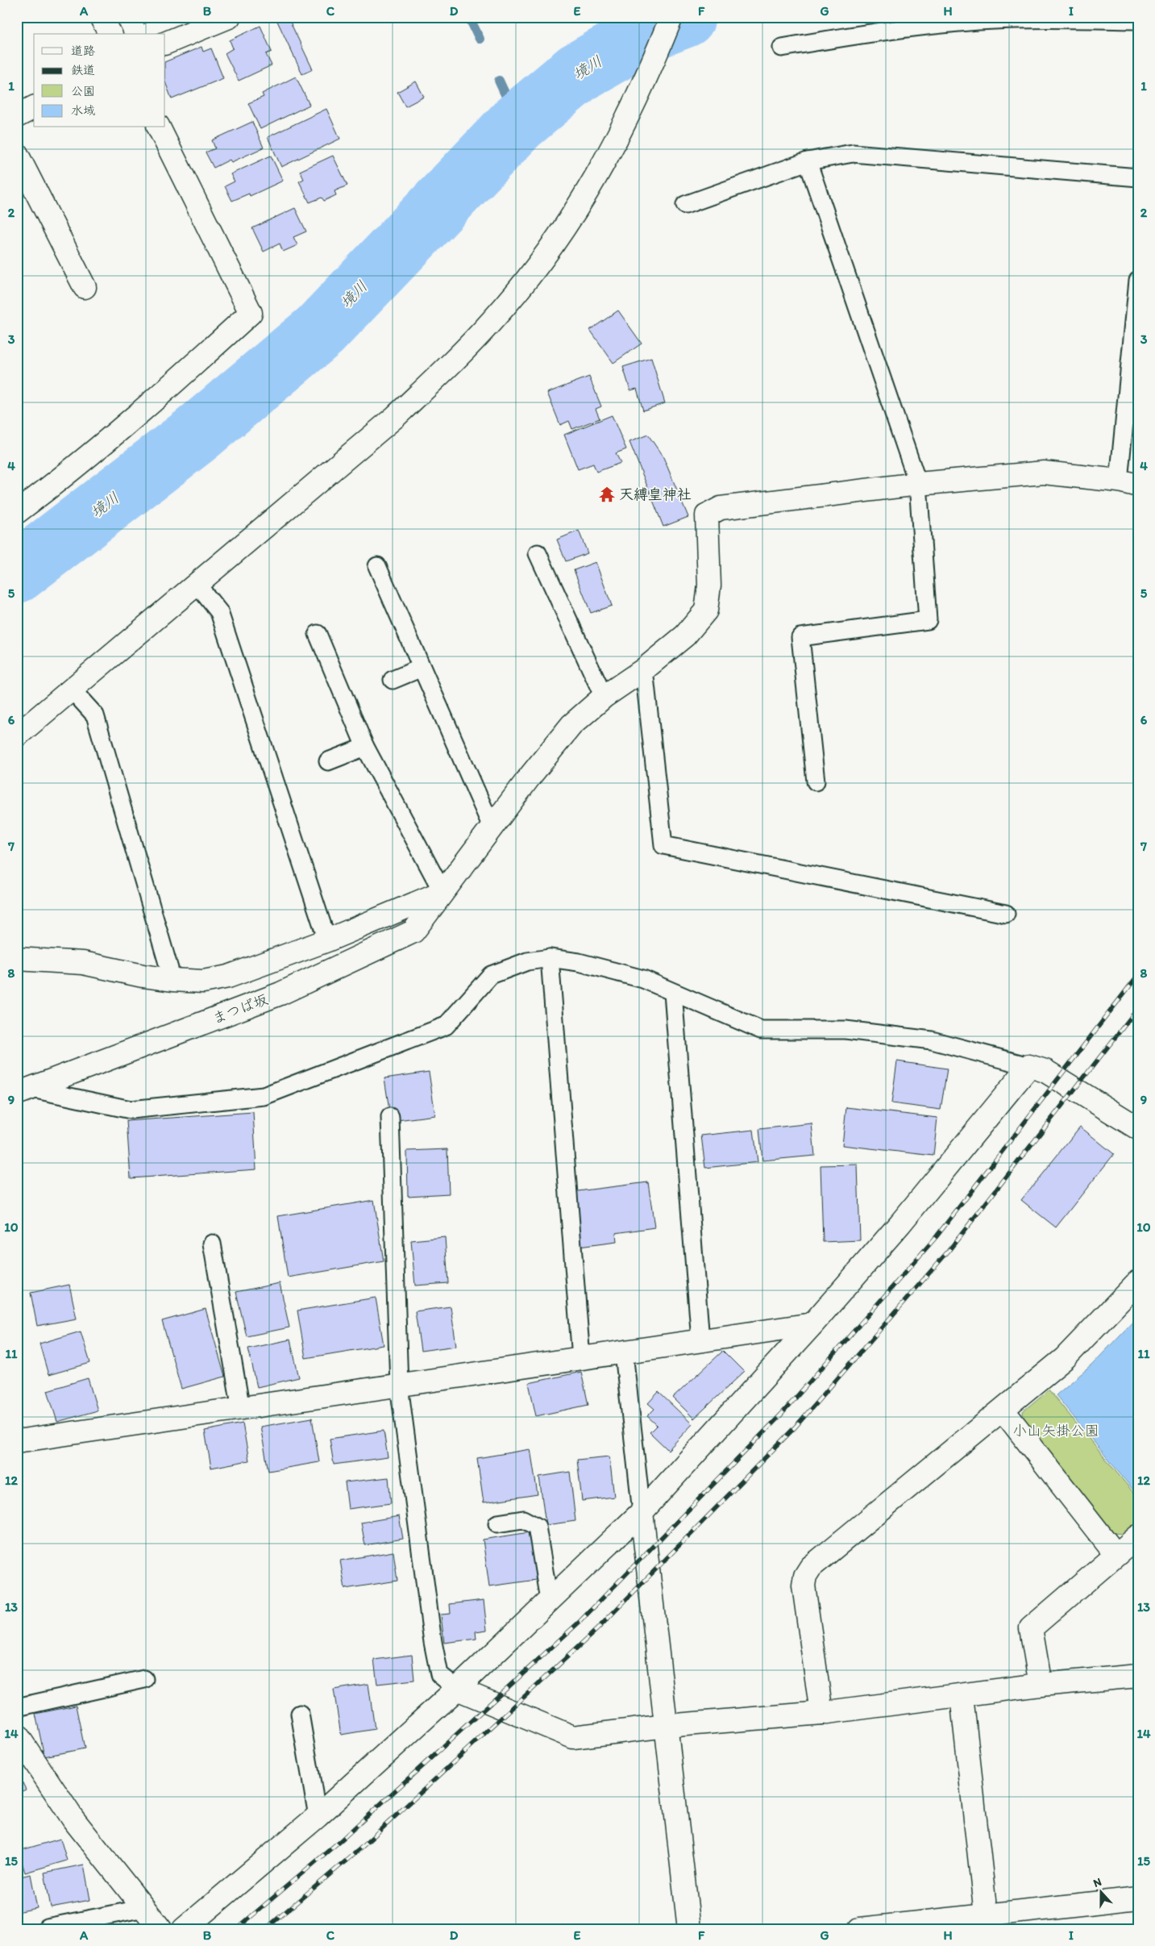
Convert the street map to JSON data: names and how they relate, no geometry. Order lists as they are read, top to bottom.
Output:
{
  "streets": {
    "street": ["まつば坂"]
  },
  "water": ["境川"],
  "parks": ["小山矢掛公園"],
  "places": {
    "temple": ["天縛皇神社"]
  },
  "legend": [
    "道路",
    "鉄道",
    "公園",
    "水域"
  ],
  "north": "top",
  "grid": {
    "columns": [
      "A",
      "B",
      "C",
      "D",
      "E",
      "F",
      "G",
      "H",
      "I"
    ],
    "rows": [
      "1",
      "2",
      "3",
      "4",
      "5",
      "6",
      "7",
      "8",
      "9",
      "10",
      "11",
      "12",
      "13",
      "14",
      "15"
    ]
  }
}
